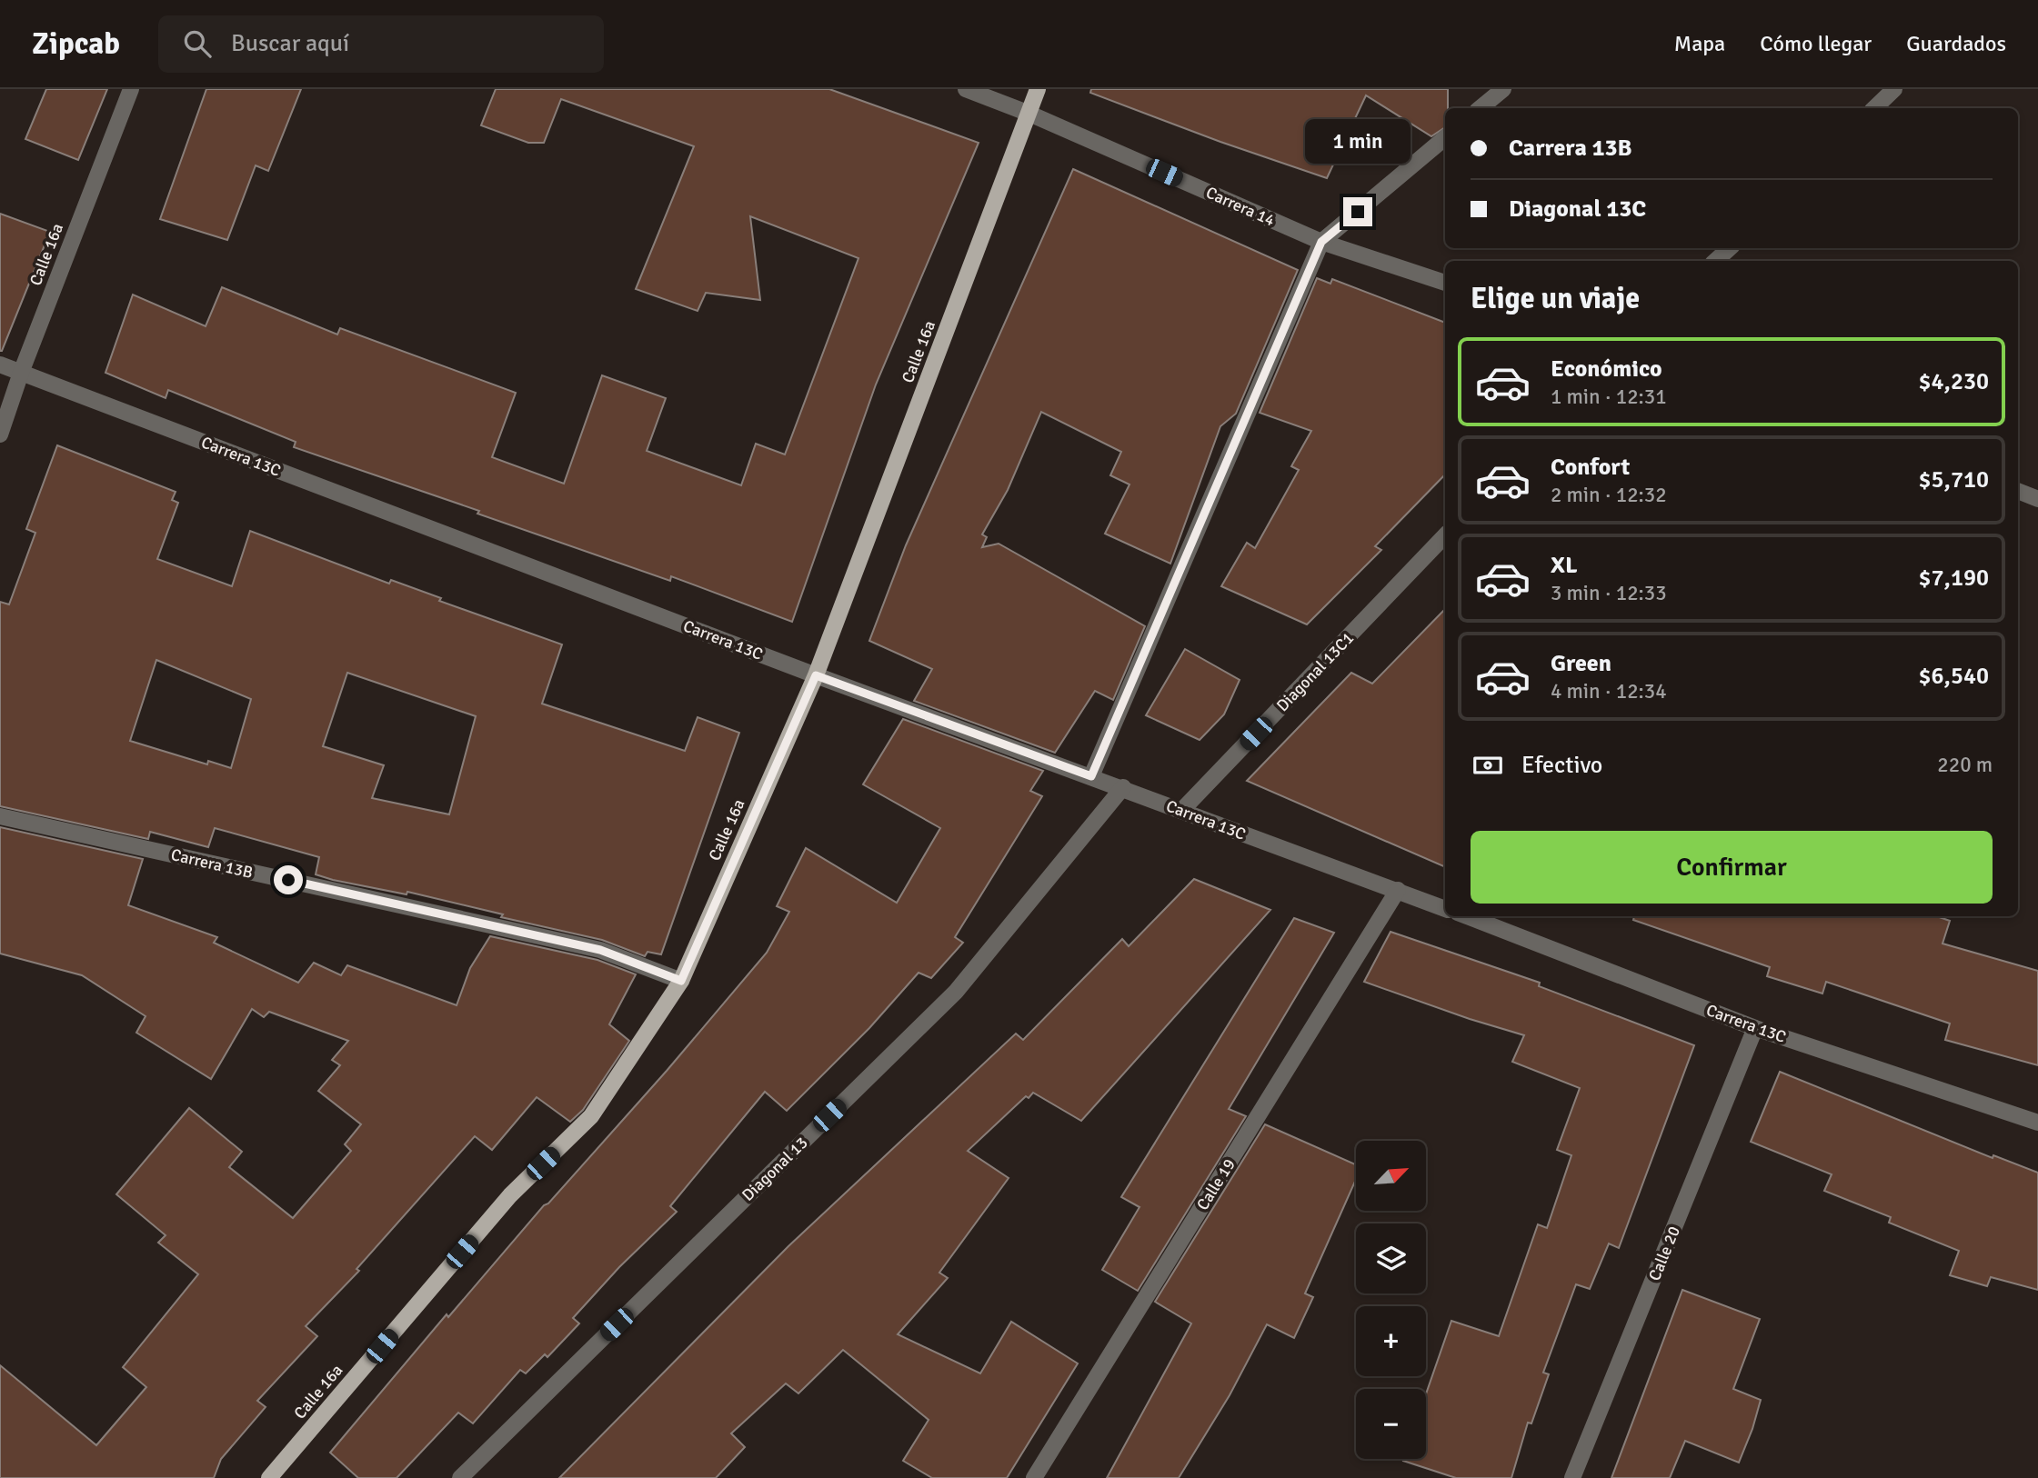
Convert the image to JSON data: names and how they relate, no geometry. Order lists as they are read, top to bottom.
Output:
{
  "streets": {
    "main road": ["Calle 16a"],
    "street": [
      "Carrera 14",
      "Carrera 13C",
      "Diagonal 13C1",
      "Carrera 13B",
      "Diagonal 13",
      "Calle 19",
      "Calle 20"
    ]
  },
  "crossings": [
    ["Carrera 14", "Calle 16a"],
    ["Calle 16a", "Carrera 13C"],
    ["Calle 16a", "Carrera 13B"],
    ["Carrera 13C", "Diagonal 13C1"],
    ["Carrera 13C", "Diagonal 13"],
    ["Carrera 13C", "Calle 19"],
    ["Carrera 13C", "Calle 20"]
  ],
  "north": "top right",
  "page": {
    "header": "Zipcab",
    "search": "Buscar aquí",
    "nav": ["Mapa", "Cómo llegar", "Guardados"],
    "banner": ["Carrera 13B", "Diagonal 13C"],
    "bubble": "1 min",
    "heading": "Elige un viaje",
    "list": [
      {
        "name": "Económico",
        "note": "1 min · 12:31",
        "value": "$4,230"
      },
      {
        "name": "Confort",
        "note": "2 min · 12:32",
        "value": "$5,710"
      },
      {
        "name": "XL",
        "note": "3 min · 12:33",
        "value": "$7,190"
      },
      {
        "name": "Green",
        "note": "4 min · 12:34",
        "value": "$6,540"
      }
    ],
    "pay": ["Efectivo", "220 m"],
    "buttons": "Confirmar",
    "map_buttons": ["+", "−"]
  }
}
